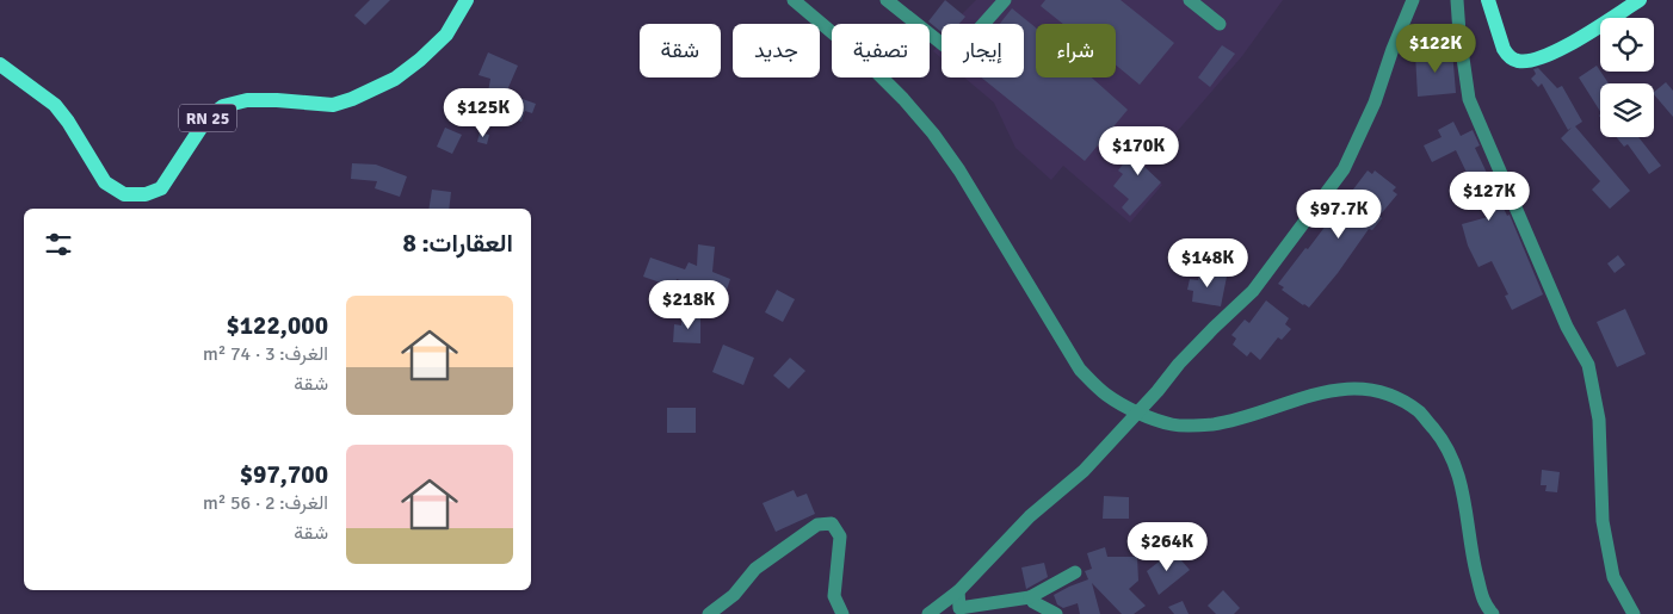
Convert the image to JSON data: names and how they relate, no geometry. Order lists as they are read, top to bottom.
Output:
{
  "streets": {
    "main road": ["RN 25"]
  },
  "page": {
    "price": [
      "$122K",
      "$125K",
      "$170K",
      "$127K",
      "$97.7K",
      "$148K",
      "$218K",
      "$264K"
    ],
    "chip": [
      "شراء",
      "إيجار",
      "تصفية",
      "جديد",
      "شقة"
    ],
    "heading": "العقارات: 8",
    "list": [
      {
        "name": "$122,000",
        "note": "الغرف: 3 · 74 m² · شقة"
      },
      {
        "name": "$97,700",
        "note": "الغرف: 2 · 56 m² · شقة"
      }
    ]
  }
}
